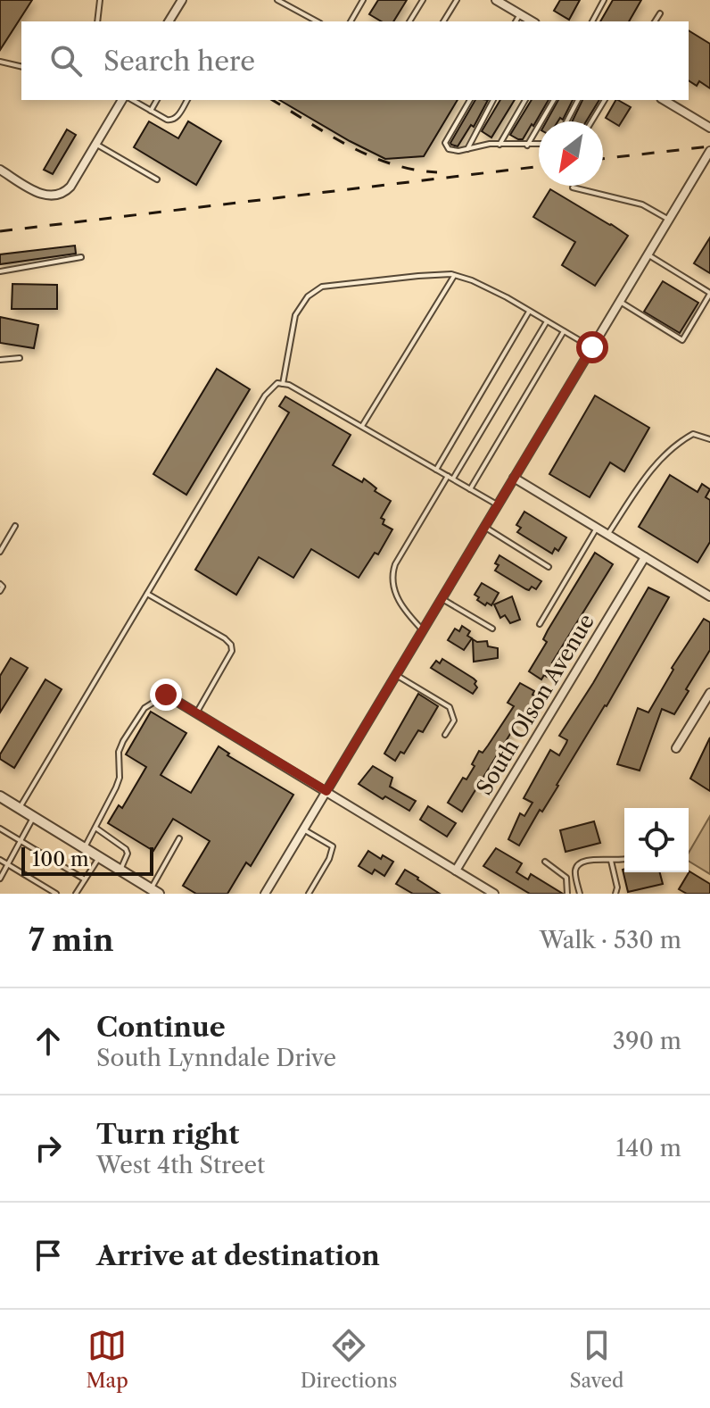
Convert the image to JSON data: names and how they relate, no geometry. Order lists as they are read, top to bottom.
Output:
{
  "streets": {
    "street": ["South Olson Avenue"]
  },
  "scale_bar": "100 m",
  "north": "bottom left",
  "page": {
    "search": "Search here",
    "scale": "100 m",
    "heading": ["7 min", "Walk · 530 m"],
    "list": [
      ["Continue", "South Lynndale Drive", "390 m"],
      ["Turn right", "West 4th Street", "140 m"],
      "Arrive at destination"
    ],
    "nav": ["Map", "Directions", "Saved"]
  }
}
